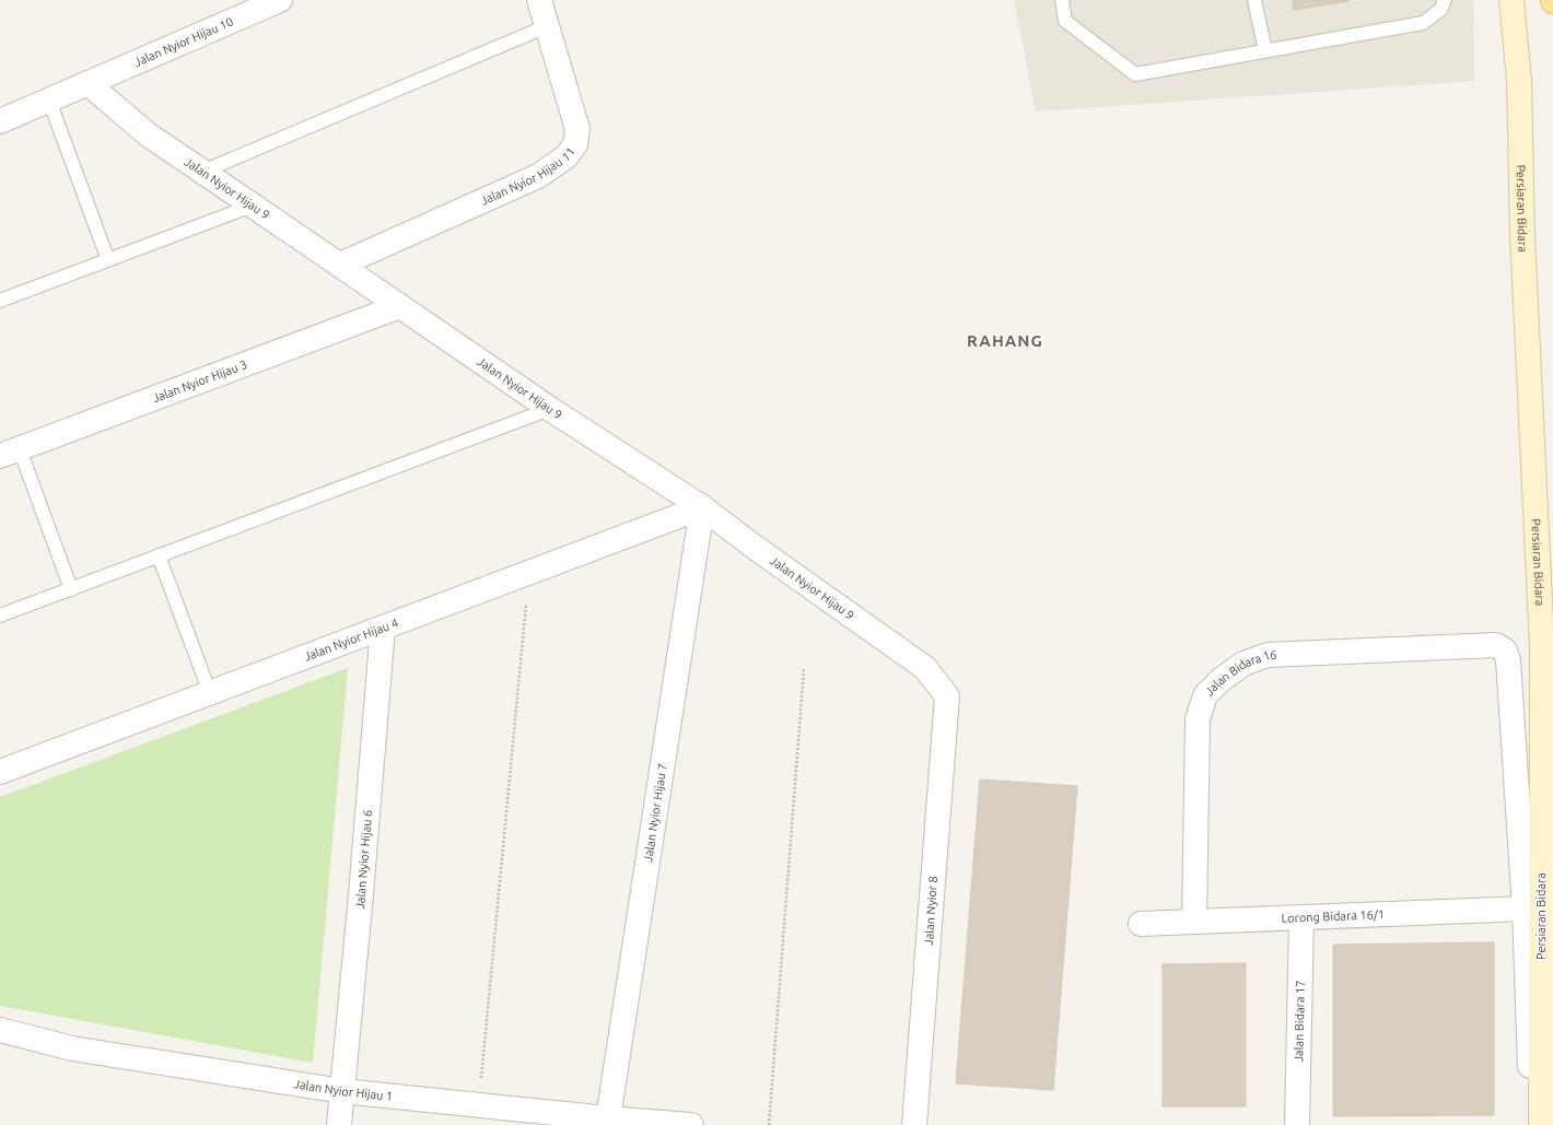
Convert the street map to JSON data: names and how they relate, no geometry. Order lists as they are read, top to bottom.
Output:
{
  "streets": {
    "main road": ["Persiaran Bidara"],
    "street": [
      "Jalan Nyior Hijau 10",
      "Jalan Nyior Hijau 11",
      "Jalan Nyior Hijau 9",
      "Jalan Nyior Hijau 3",
      "Jalan Nyior Hijau 4",
      "Jalan Bidara 16",
      "Jalan Nyior Hijau 7",
      "Jalan Nyior Hijau 6",
      "Jalan Nyior 8",
      "Lorong Bidara 16/1",
      "Jalan Bidara 17",
      "Jalan Nyior Hijau 1"
    ]
  },
  "crossings": [
    ["Jalan Nyior Hijau 10", "Jalan Nyior Hijau 9"],
    ["Jalan Nyior Hijau 11", "Jalan Nyior Hijau 9"],
    ["Jalan Nyior Hijau 9", "Jalan Nyior Hijau 3"],
    ["Jalan Nyior Hijau 9", "Jalan Nyior Hijau 4"],
    ["Jalan Nyior Hijau 9", "Jalan Nyior Hijau 7"],
    ["Jalan Nyior Hijau 9", "Jalan Nyior 8"],
    ["Jalan Nyior Hijau 4", "Jalan Nyior Hijau 7"],
    ["Jalan Nyior Hijau 4", "Jalan Nyior Hijau 6"],
    ["Jalan Bidara 16", "Lorong Bidara 16/1"],
    ["Jalan Nyior Hijau 7", "Jalan Nyior Hijau 1"],
    ["Jalan Nyior Hijau 6", "Jalan Nyior Hijau 1"],
    ["Lorong Bidara 16/1", "Jalan Bidara 17"]
  ],
  "districts": ["RAHANG"]
}
